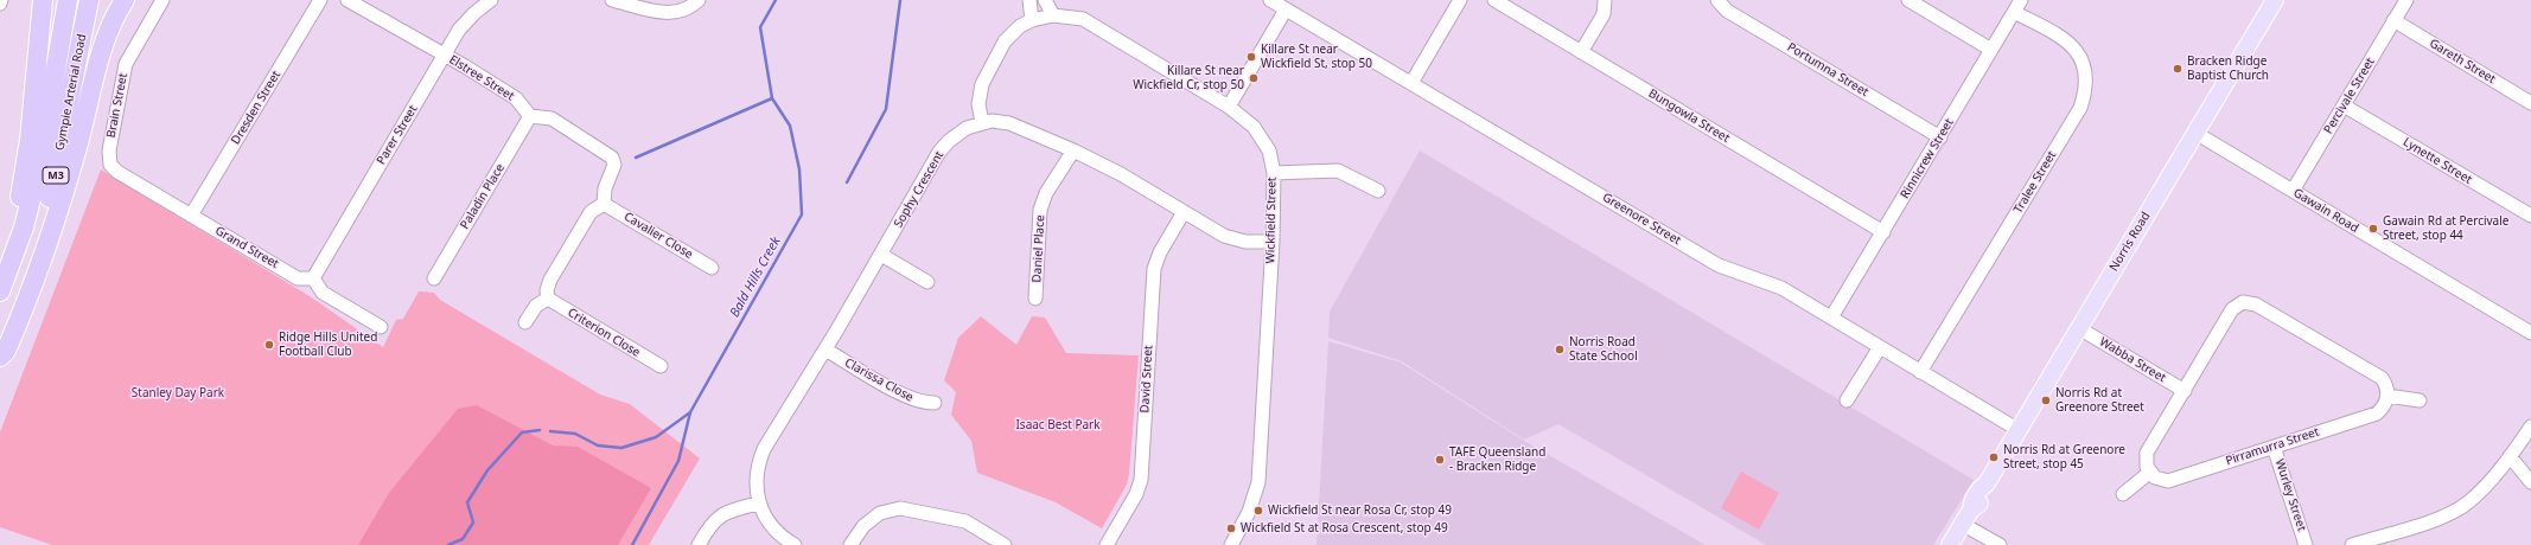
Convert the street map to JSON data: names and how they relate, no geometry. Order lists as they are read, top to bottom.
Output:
{
  "streets": {
    "highway": ["Gympie Arterial Road", "M3"],
    "main road": ["Norris Road"],
    "street": [
      "Gareth Street",
      "Portumna Street",
      "Elstree Street",
      "Percivale Street",
      "Brain Street",
      "Dresden Street",
      "Bungowla Street",
      "Parer Street",
      "Rinnicrew Street",
      "Lynette Street",
      "Tralee Street",
      "Sophy Crescent",
      "Paladin Place",
      "Gawain Road",
      "Greenore Street",
      "Wickfield Street",
      "Cavalier Close",
      "Grand Street",
      "Daniel Place",
      "Criterion Close",
      "Wabba Street",
      "David Street",
      "Clarissa Close",
      "Pirramurra Street",
      "Wurley Street"
    ]
  },
  "crossings": [
    ["Gareth Street", "Percivale Street"],
    ["Portumna Street", "Rinnicrew Street"],
    ["Elstree Street", "Parer Street"],
    ["Elstree Street", "Paladin Place"],
    ["Percivale Street", "Lynette Street"],
    ["Percivale Street", "Gawain Road"],
    ["Brain Street", "Grand Street"],
    ["Dresden Street", "Grand Street"],
    ["Bungowla Street", "Rinnicrew Street"],
    ["Parer Street", "Grand Street"],
    ["Rinnicrew Street", "Tralee Street"],
    ["Rinnicrew Street", "Greenore Street"],
    ["Tralee Street", "Greenore Street"],
    ["Sophy Crescent", "Wickfield Street"],
    ["Sophy Crescent", "Daniel Place"],
    ["Sophy Crescent", "David Street"],
    ["Sophy Crescent", "Clarissa Close"],
    ["Gawain Road", "Norris Road"],
    ["Greenore Street", "Norris Road"],
    ["Norris Road", "Wabba Street"],
    ["Pirramurra Street", "Wurley Street"]
  ],
  "water": ["Bald Hills Creek"],
  "parks": ["Stanley Day Park", "Isaac Best Park"],
  "places": [
    "Killare St near Wickfield St, stop 50",
    "Bracken Ridge Baptist Church",
    "Killare St near Wickfield Cr, stop 50",
    "Gawain Rd at Percivale Street, stop 44",
    "Ridge Hills United Football Club",
    "Norris Road State School",
    "Norris Rd at Greenore Street",
    "Norris Rd at Greenore Street, stop 45",
    "TAFE Queensland - Bracken Ridge",
    "Wickfield St near Rosa Cr, stop 49",
    "Wickfield St at Rosa Crescent, stop 49"
  ]
}
